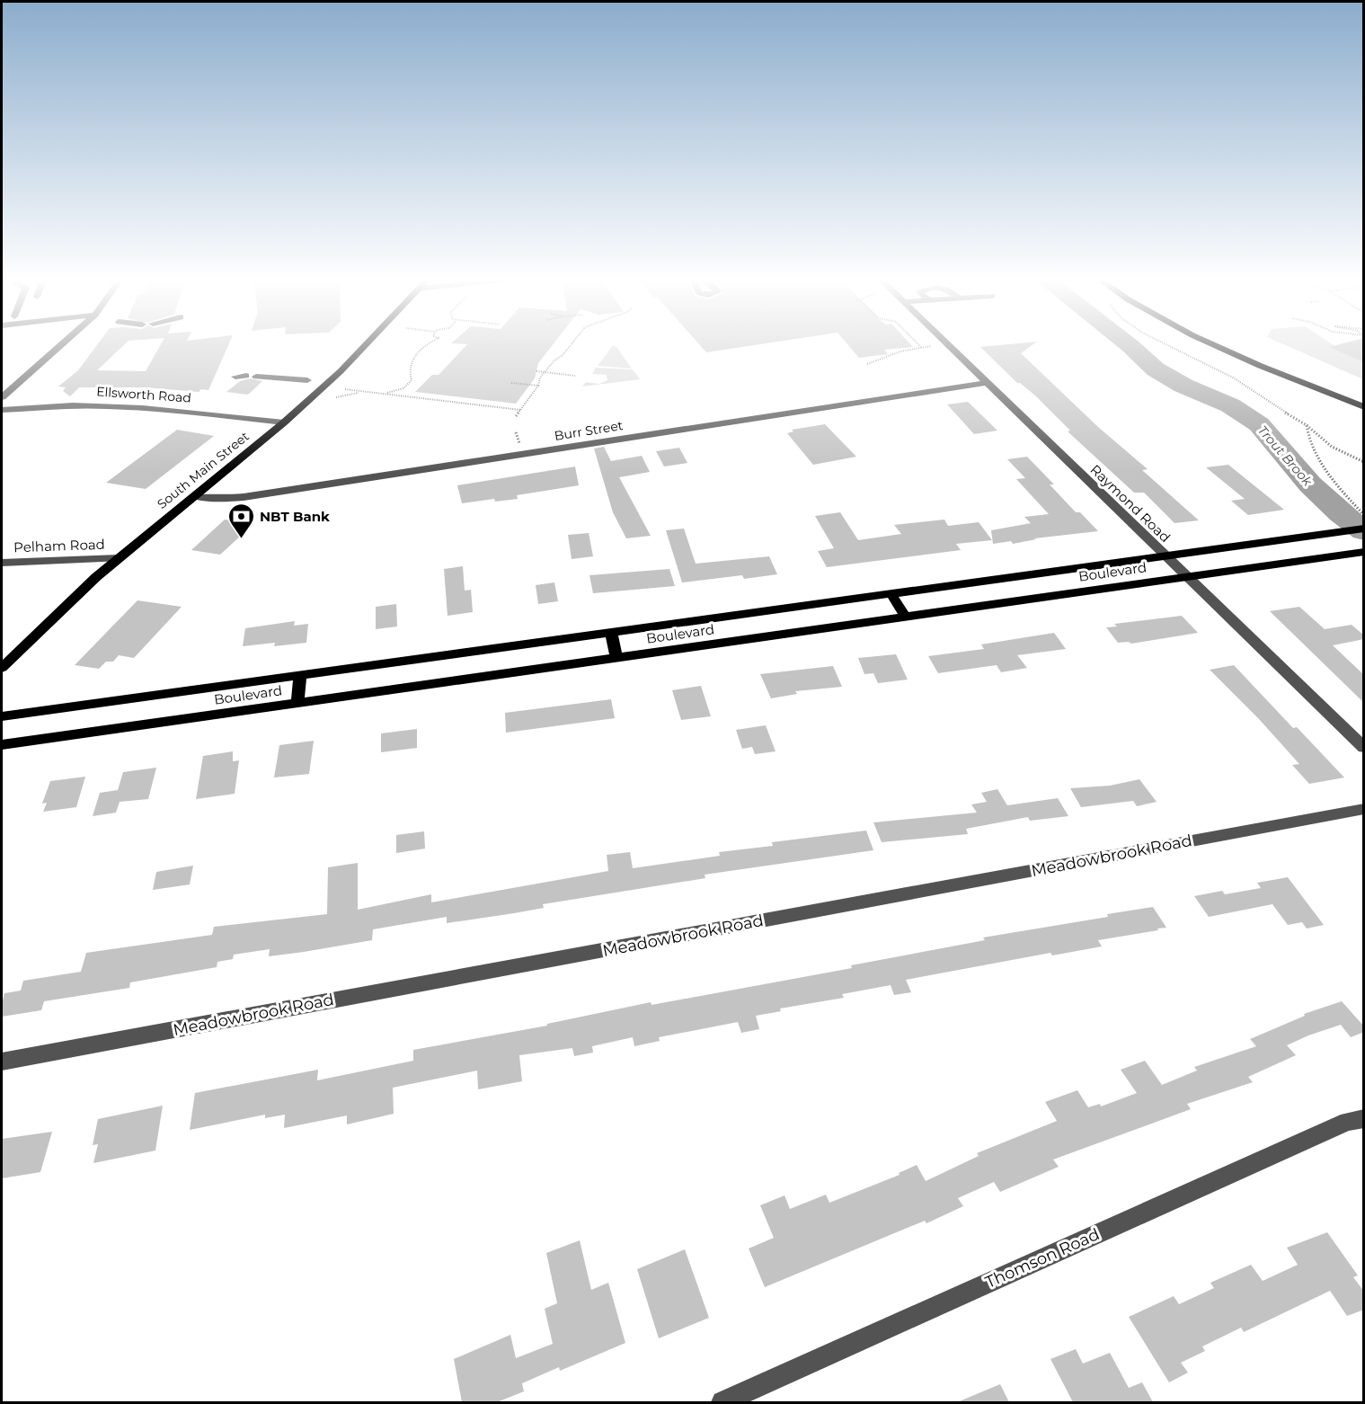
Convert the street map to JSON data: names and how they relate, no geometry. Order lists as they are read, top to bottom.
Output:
{
  "streets": {
    "main road": ["South Main Street", "Boulevard"],
    "street": [
      "Ellsworth Road",
      "Burr Street",
      "Raymond Road",
      "Pelham Road",
      "Meadowbrook Road",
      "Thomson Road"
    ]
  },
  "crossings": [
    ["Ellsworth Road", "South Main Street"],
    ["Burr Street", "South Main Street"],
    ["Burr Street", "Raymond Road"],
    ["South Main Street", "Pelham Road"],
    ["Raymond Road", "Boulevard"]
  ],
  "water": ["Trout Brook"],
  "places": {
    "bank": ["NBT Bank"]
  }
}
